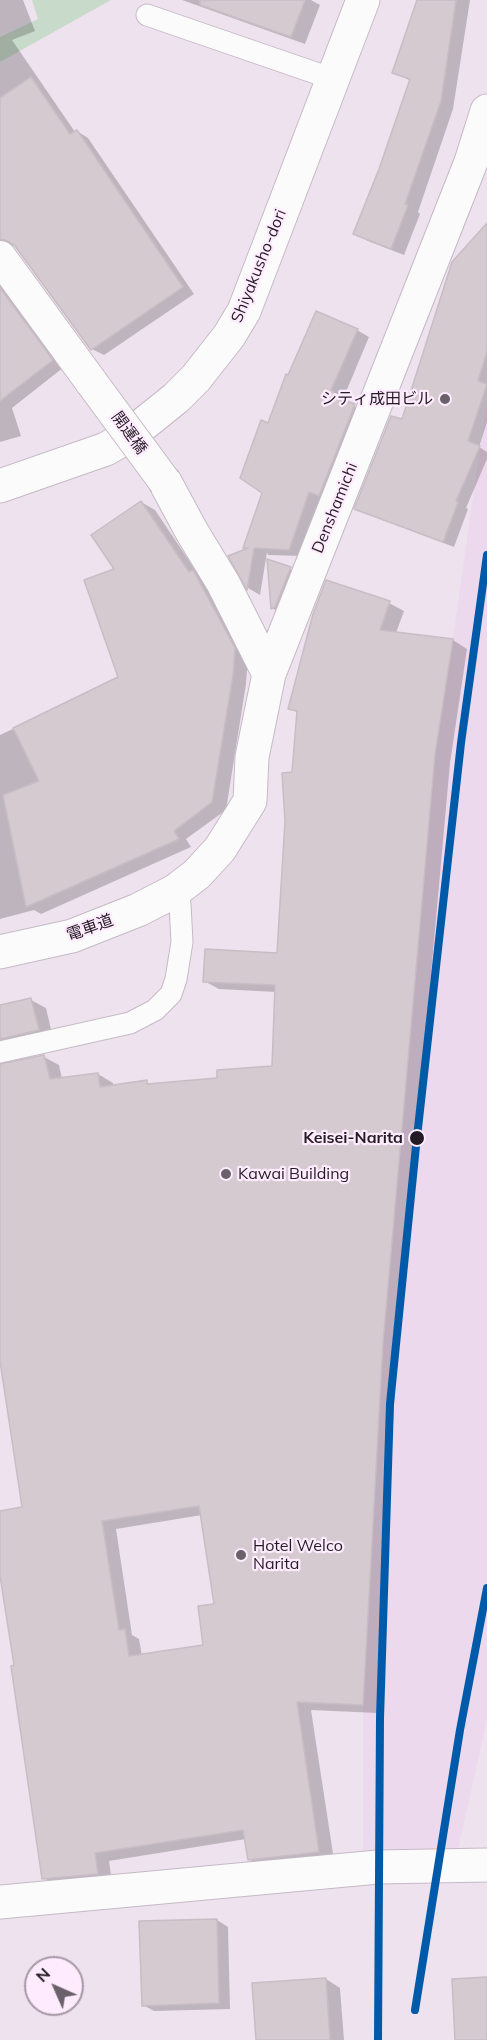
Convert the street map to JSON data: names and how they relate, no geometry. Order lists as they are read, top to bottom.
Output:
{
  "streets": {
    "street": [
      "Shiyakusho-dori",
      "開運橋",
      "Denshamichi",
      "電車道"
    ]
  },
  "crossings": [
    ["Denshamichi", "電車道"]
  ],
  "places": [
    "シティ成田ビル",
    "Keisei-Narita",
    "Kawai Building",
    "Hotel Welco Narita"
  ],
  "north": "top left"
}
